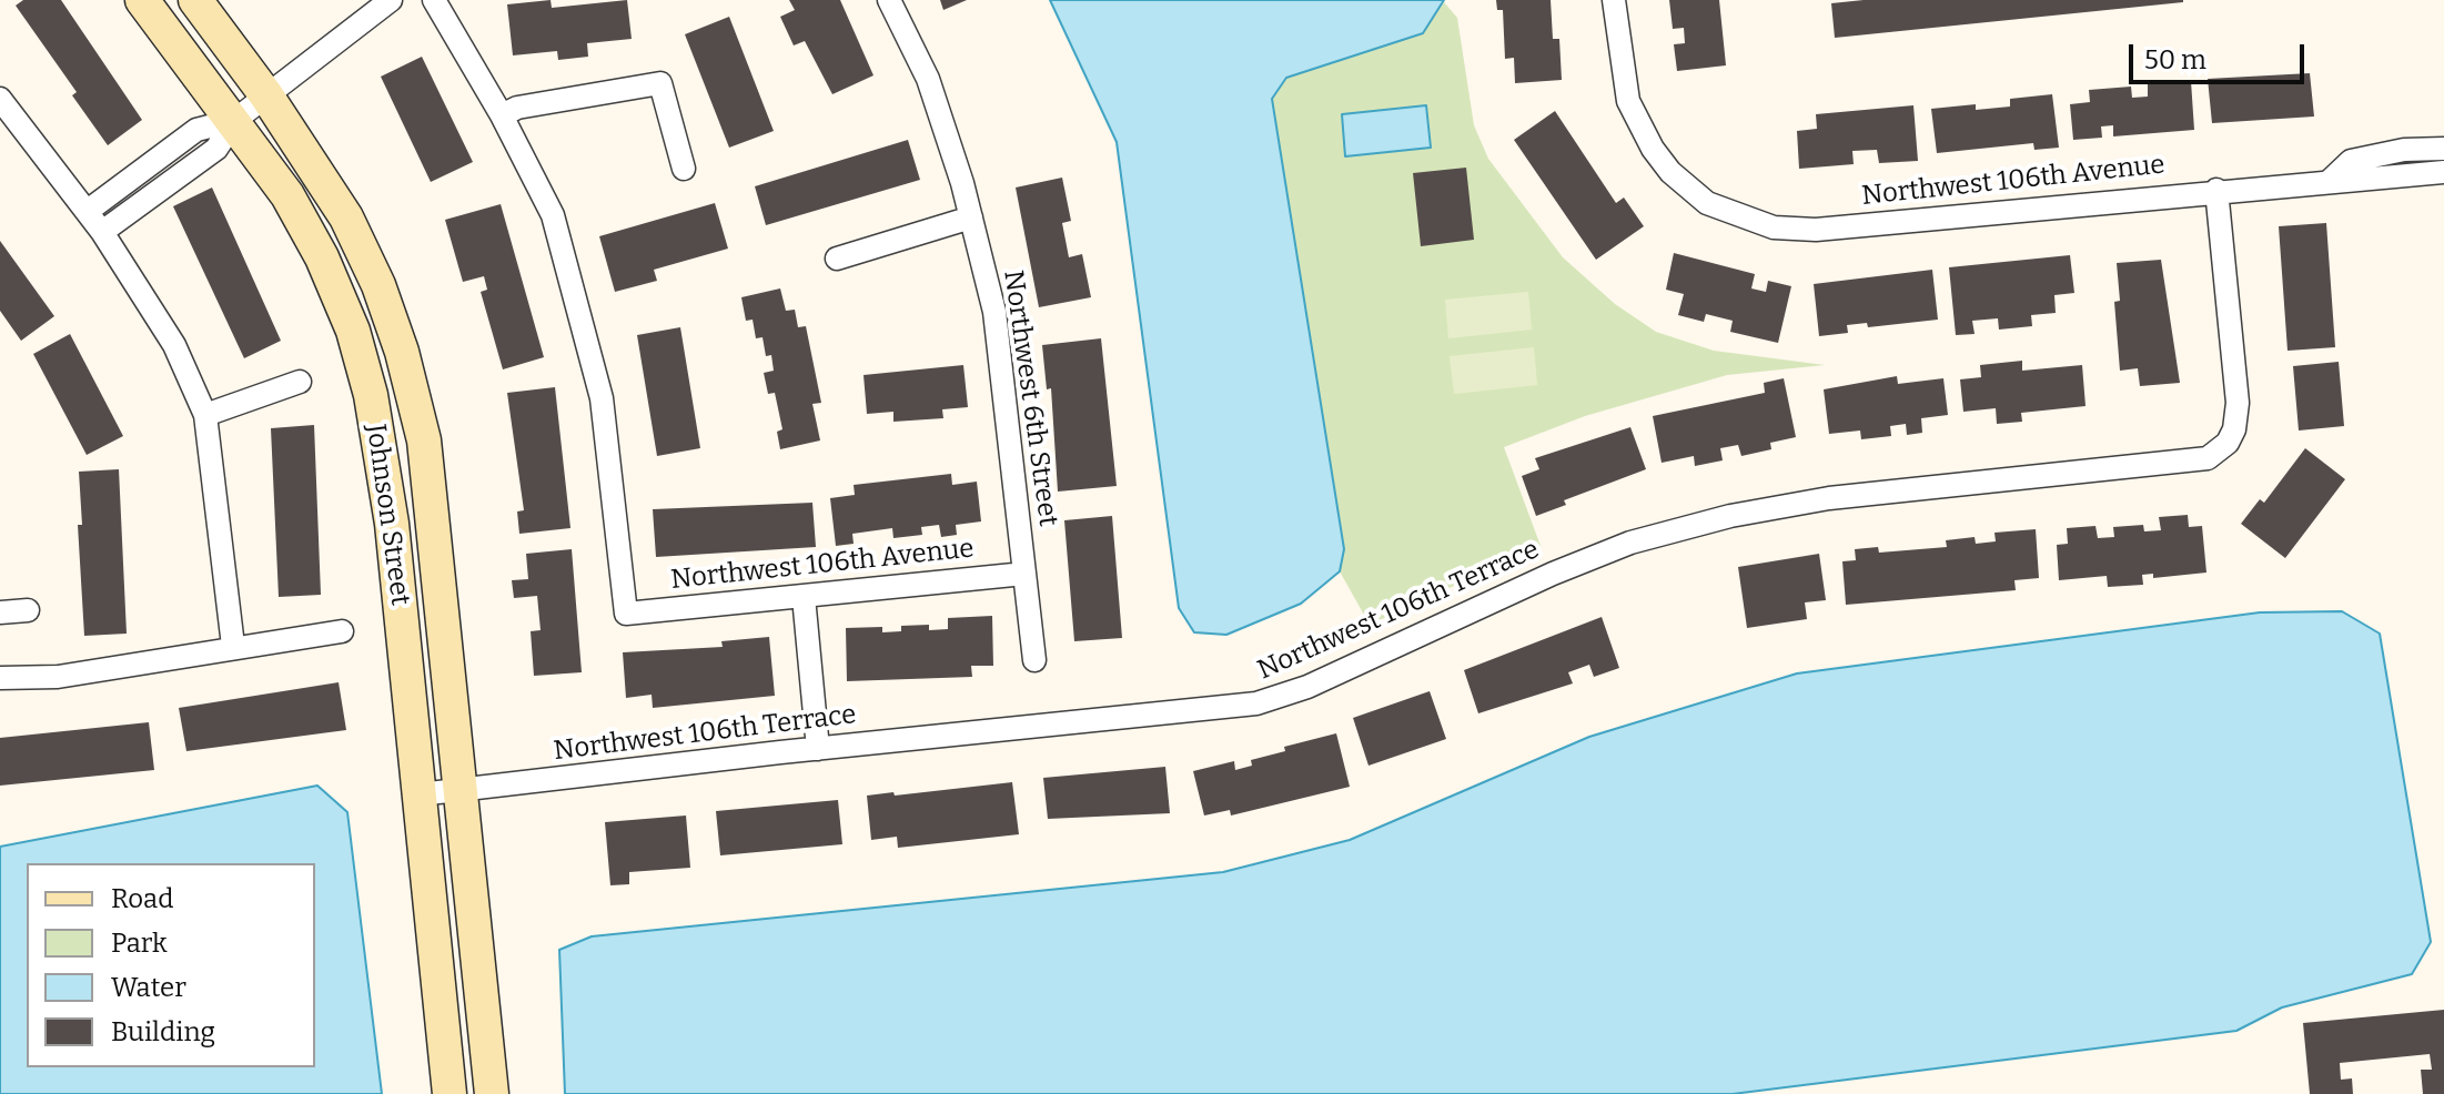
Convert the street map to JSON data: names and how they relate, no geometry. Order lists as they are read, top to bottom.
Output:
{
  "streets": {
    "street": [
      "Northwest 106th Avenue",
      "Northwest 6th Street",
      "Johnson Street",
      "Northwest 106th Terrace"
    ]
  },
  "crossings": [
    ["Northwest 106th Avenue", "Northwest 6th Street"],
    ["Northwest 106th Avenue", "Northwest 106th Terrace"],
    ["Johnson Street", "Northwest 106th Terrace"]
  ],
  "legend": [
    "Road",
    "Park",
    "Water",
    "Building"
  ],
  "scale_bar": "50 m"
}
